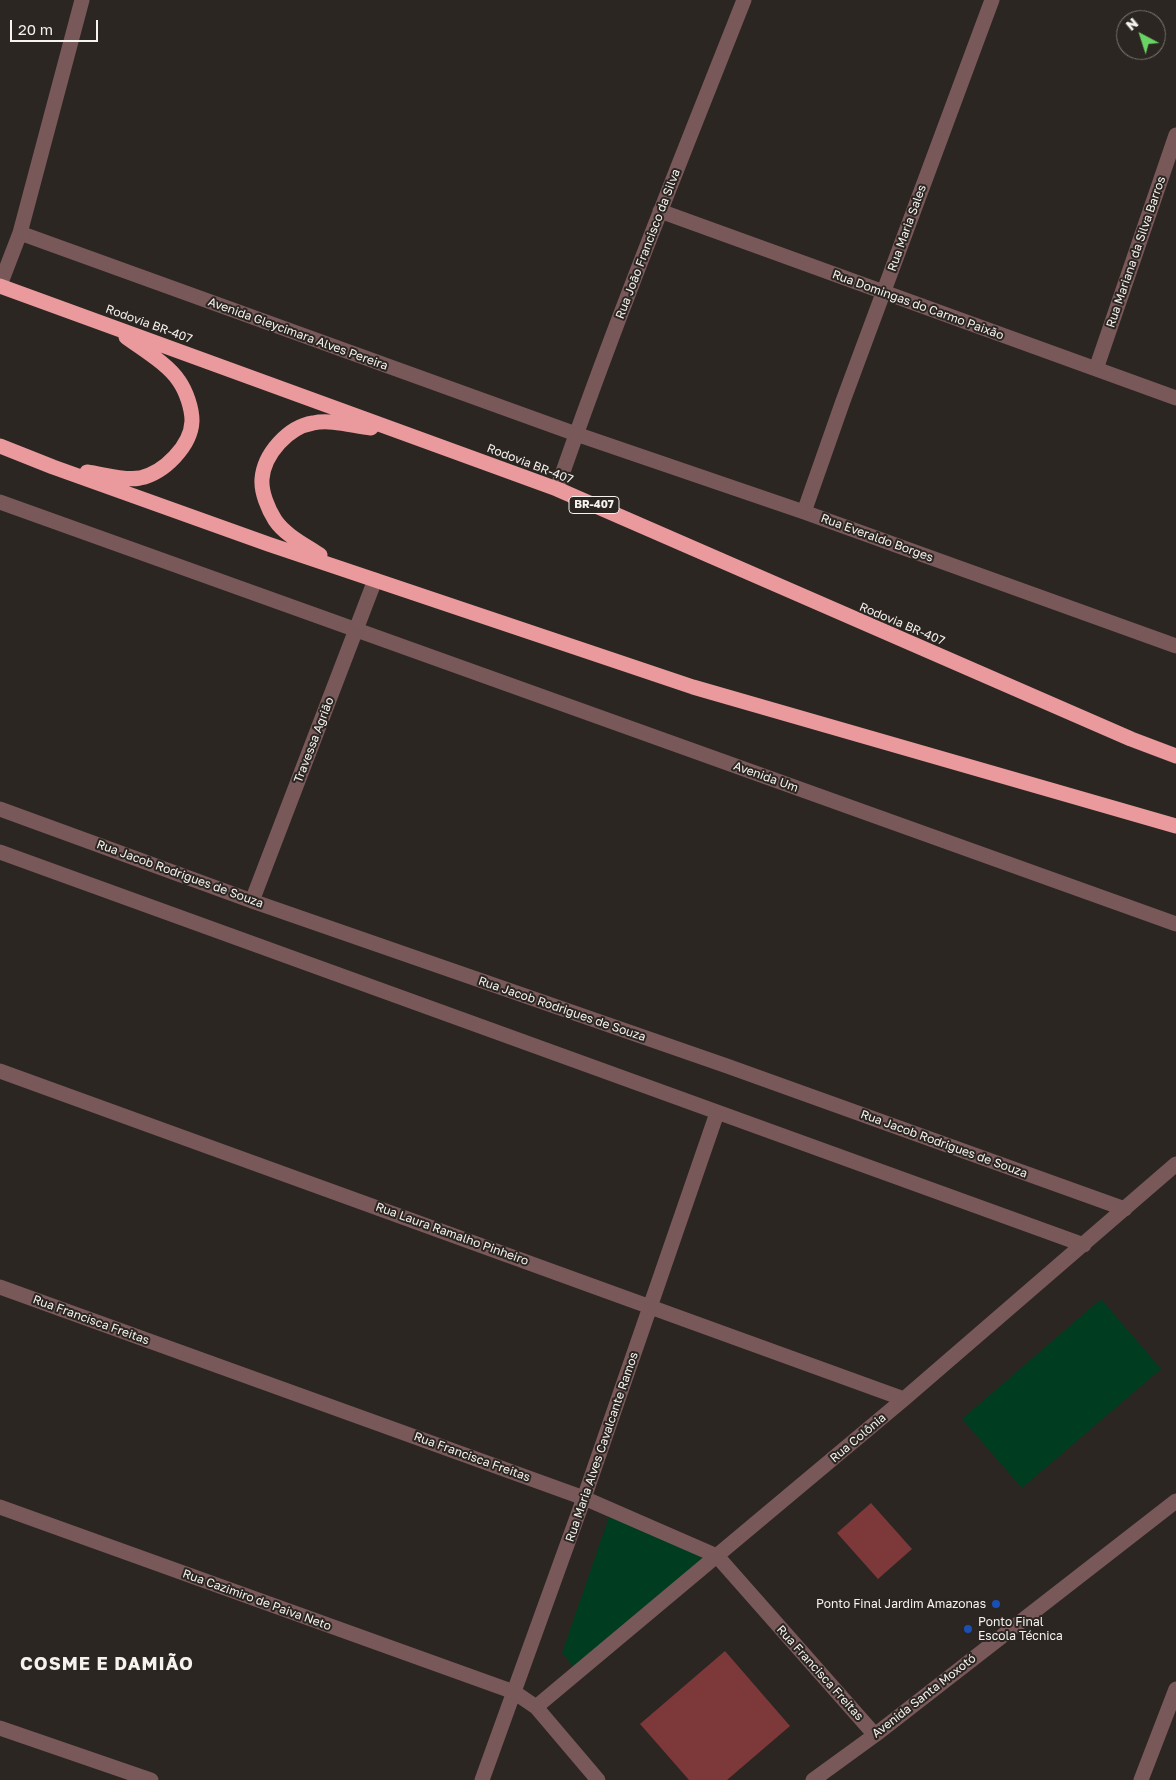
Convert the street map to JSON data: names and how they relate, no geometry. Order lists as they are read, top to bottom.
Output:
{
  "streets": {
    "highway": ["Rodovia BR-407", "BR-407"],
    "street": [
      "Rua Maria Sales",
      "Rua João Francisco da Silva",
      "Rua Mariana da Silva Barros",
      "Rua Domingas do Carmo Paixão",
      "Avenida Gleycimara Alves Pereira",
      "Rua Everaldo Borges",
      "Travessa Agrião",
      "Avenida Um",
      "Rua Jacob Rodrigues de Souza",
      "Rua Laura Ramalho Pinheiro",
      "Rua Francisca Freitas",
      "Rua Colônia",
      "Rua Maria Alves Cavalcante Ramos",
      "Rua Cazimiro de Paiva Neto",
      "Avenida Santa Moxotó"
    ]
  },
  "crossings": [
    ["Rua Maria Sales", "Rua Domingas do Carmo Paixão"],
    ["Rua Maria Sales", "Rua Everaldo Borges"],
    ["Rua João Francisco da Silva", "Rua Domingas do Carmo Paixão"],
    ["Rua João Francisco da Silva", "Rodovia BR-407"],
    ["Rua João Francisco da Silva", "Avenida Gleycimara Alves Pereira"],
    ["Rua João Francisco da Silva", "Rua Everaldo Borges"],
    ["Rua Mariana da Silva Barros", "Rua Domingas do Carmo Paixão"],
    ["Avenida Gleycimara Alves Pereira", "Rua Everaldo Borges"],
    ["Travessa Agrião", "Avenida Um"],
    ["Travessa Agrião", "Rua Jacob Rodrigues de Souza"],
    ["Rua Jacob Rodrigues de Souza", "Rua Colônia"],
    ["Rua Laura Ramalho Pinheiro", "Rua Colônia"],
    ["Rua Laura Ramalho Pinheiro", "Rua Maria Alves Cavalcante Ramos"],
    ["Rua Francisca Freitas", "Rua Colônia"],
    ["Rua Francisca Freitas", "Rua Maria Alves Cavalcante Ramos"],
    ["Rua Francisca Freitas", "Avenida Santa Moxotó"],
    ["Rua Colônia", "Rua Cazimiro de Paiva Neto"],
    ["Rua Maria Alves Cavalcante Ramos", "Rua Cazimiro de Paiva Neto"]
  ],
  "districts": ["COSME E DAMIÃO"],
  "places": ["Ponto Final Jardim Amazonas", "Ponto Final Escola Técnica"],
  "scale_bar": "20 m",
  "north": "top left"
}
